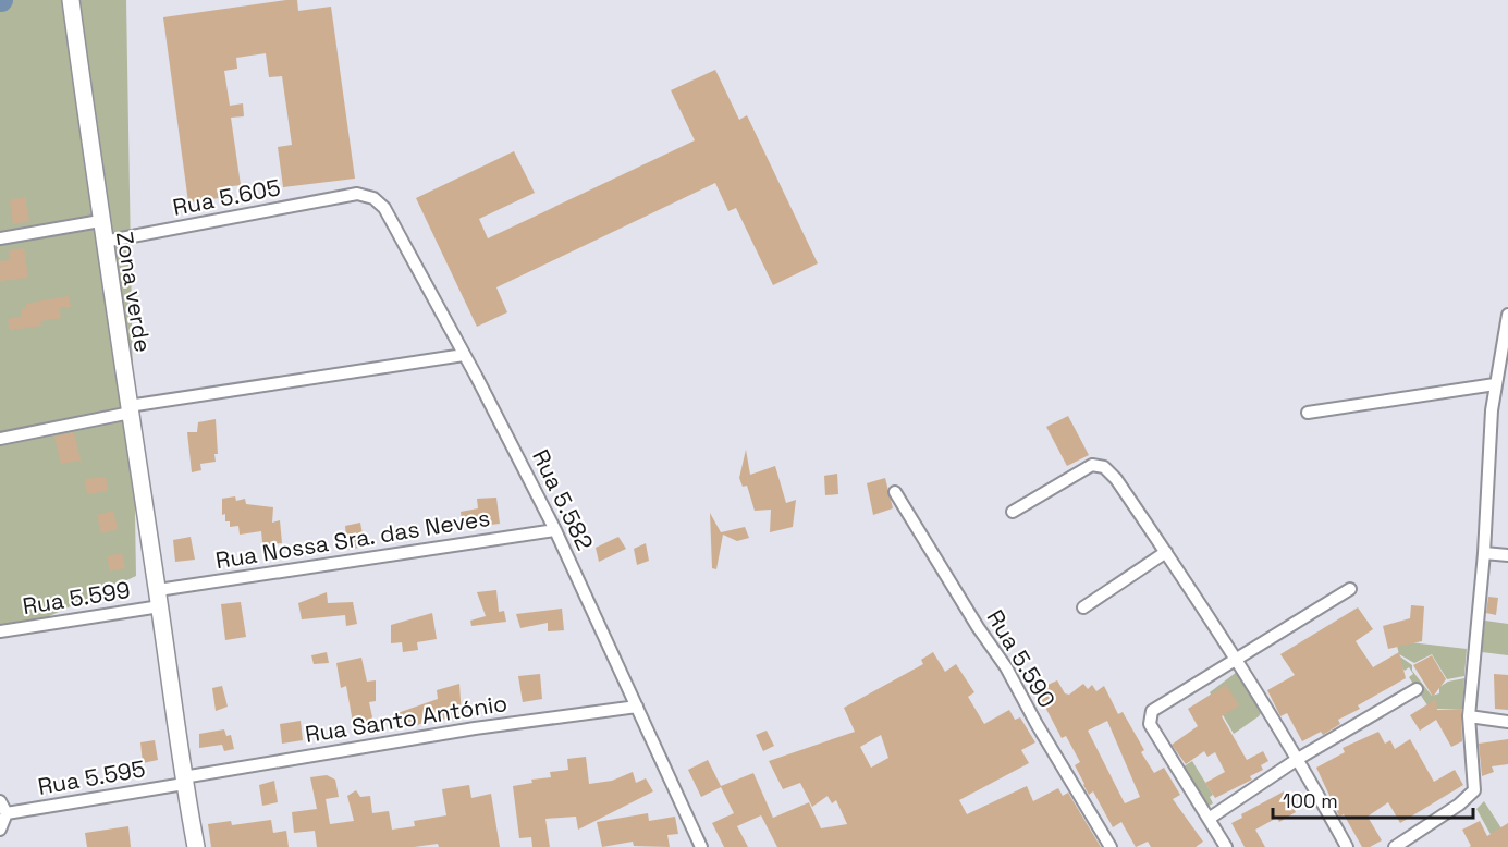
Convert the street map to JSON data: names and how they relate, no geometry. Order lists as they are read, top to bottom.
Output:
{
  "streets": {
    "street": [
      "Rua 5.605",
      "Zona verde",
      "Rua 5.582",
      "Rua Nossa Sra. das Neves",
      "Rua 5.599",
      "Rua 5.590",
      "Rua Santo António",
      "Rua 5.595"
    ]
  },
  "crossings": [
    ["Rua 5.605", "Zona verde"],
    ["Rua 5.605", "Rua 5.582"],
    ["Zona verde", "Rua Nossa Sra. das Neves"],
    ["Zona verde", "Rua 5.599"],
    ["Zona verde", "Rua Santo António"],
    ["Zona verde", "Rua 5.595"],
    ["Rua 5.582", "Rua Nossa Sra. das Neves"],
    ["Rua 5.582", "Rua Santo António"],
    ["Rua Nossa Sra. das Neves", "Rua 5.599"],
    ["Rua Santo António", "Rua 5.595"]
  ],
  "scale_bar": "100 m"
}
